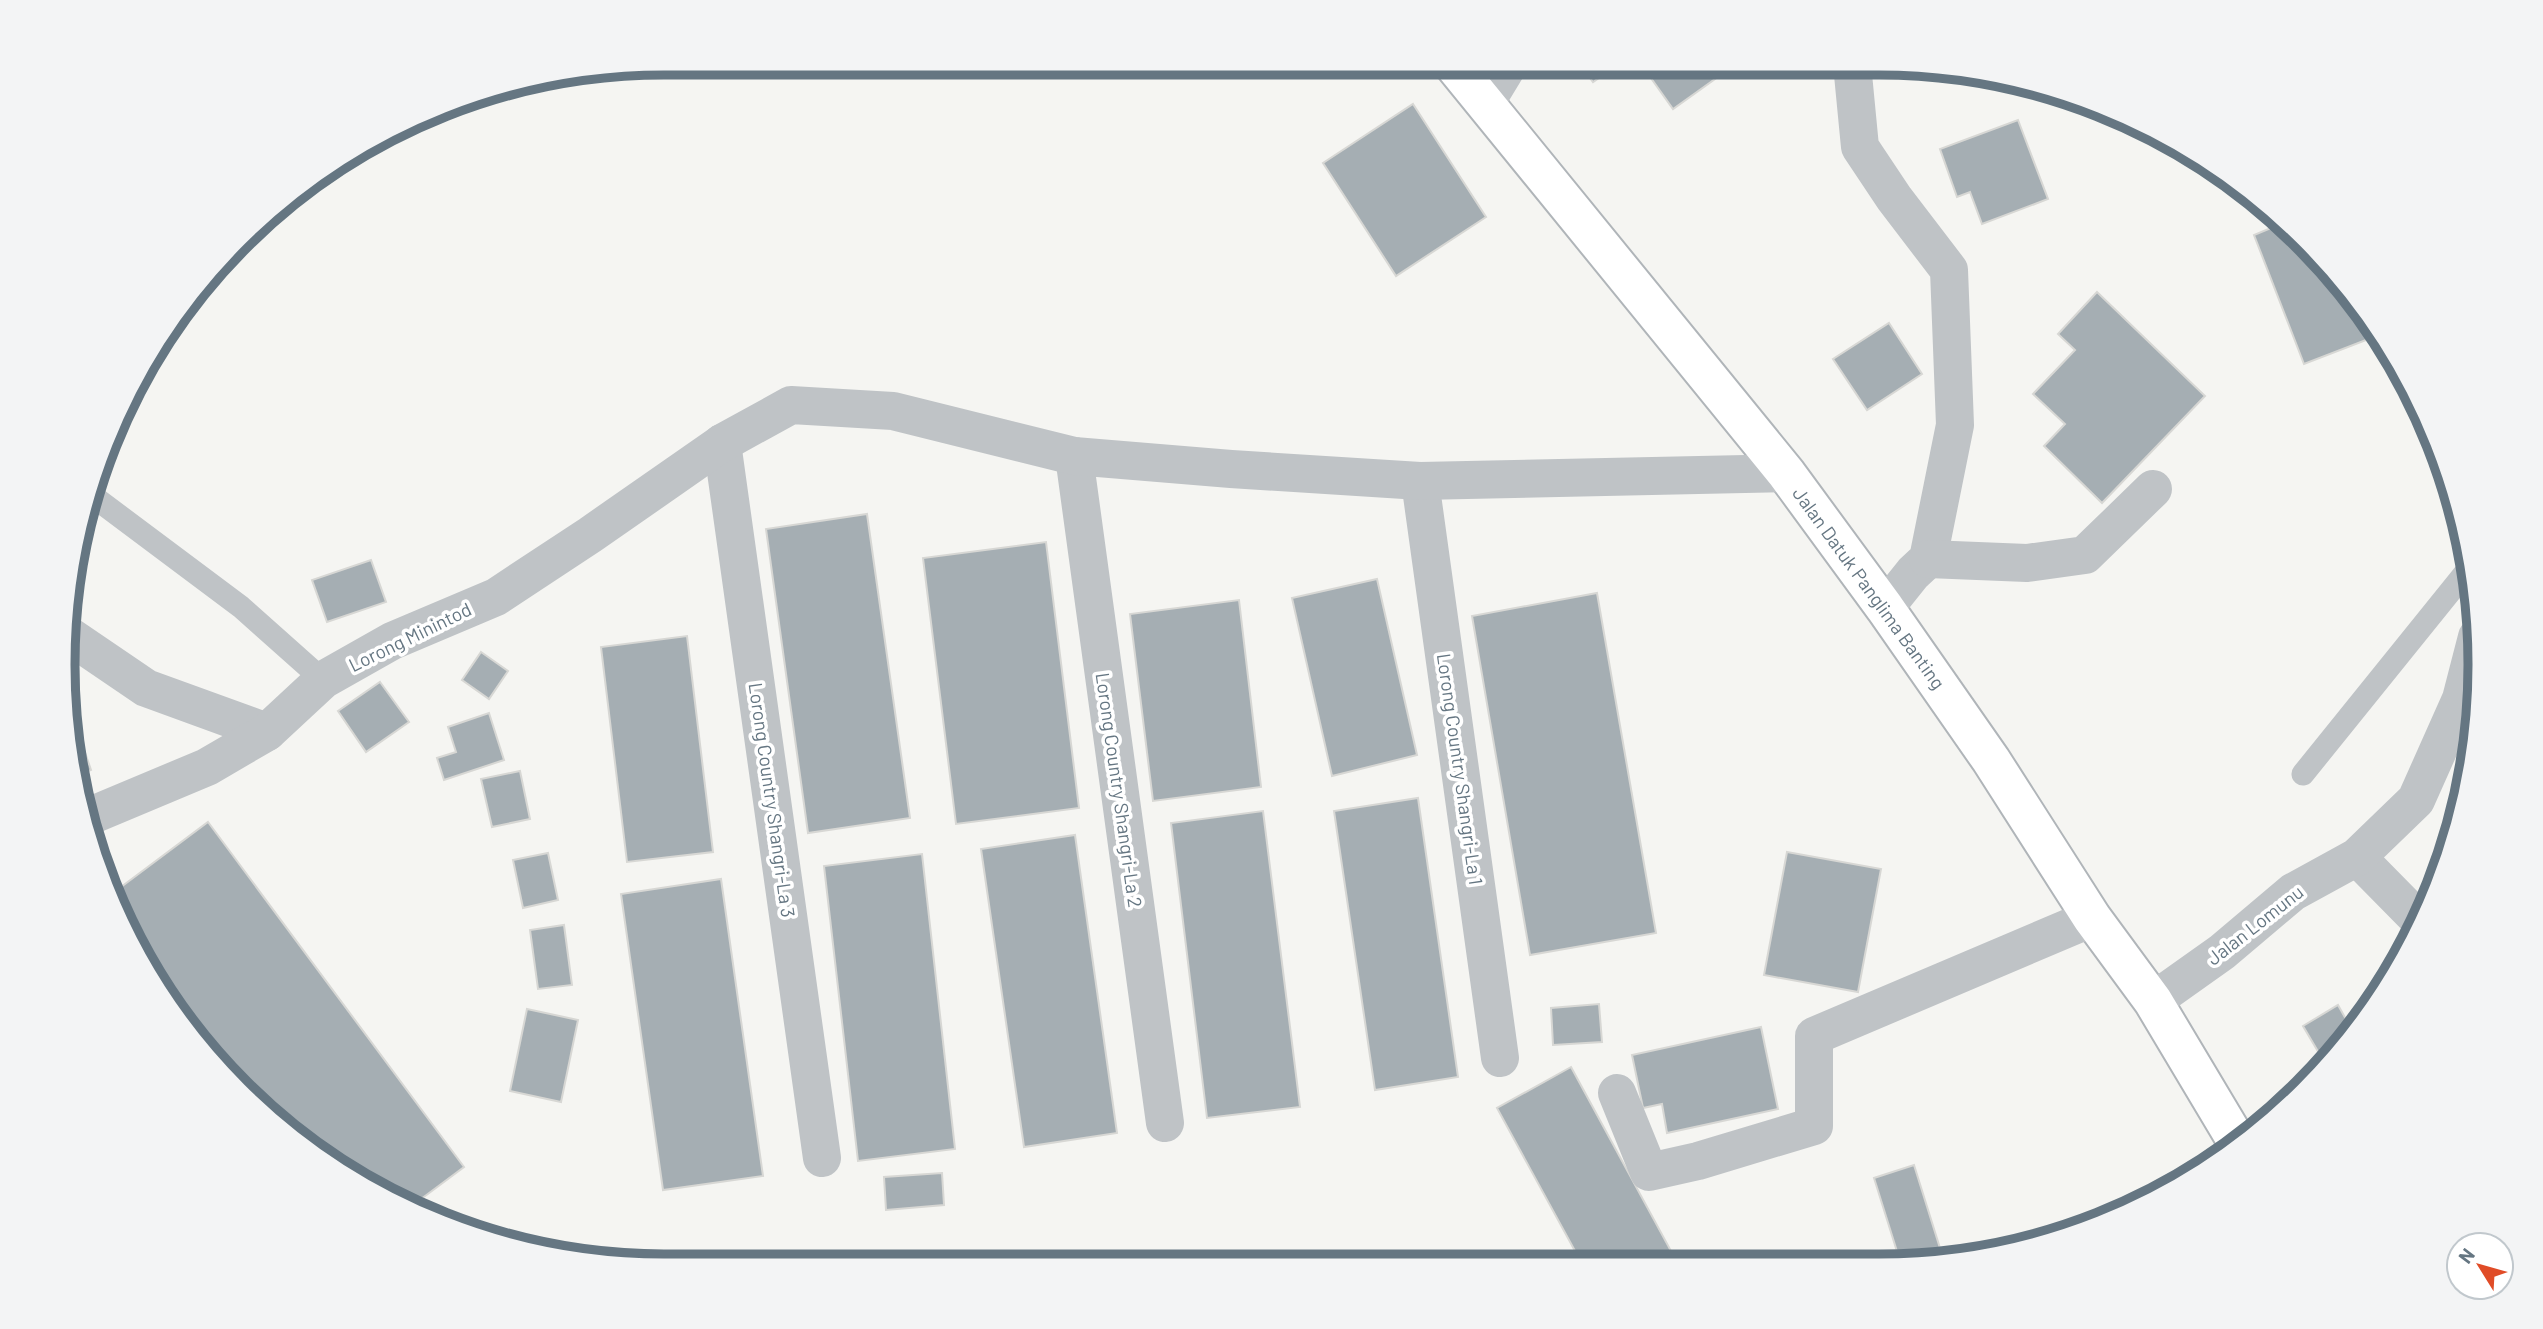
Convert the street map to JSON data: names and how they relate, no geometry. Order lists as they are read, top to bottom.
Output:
{
  "streets": {
    "main road": ["Jalan Datuk Panglima Banting"],
    "street": [
      "Lorong Minintod",
      "Lorong Country Shangri-La 1",
      "Lorong Country Shangri-La 2",
      "Lorong Country Shangri-La 3",
      "Jalan Lomunu"
    ]
  },
  "crossings": [
    ["Jalan Datuk Panglima Banting", "Lorong Minintod"],
    ["Jalan Datuk Panglima Banting", "Jalan Lomunu"],
    ["Lorong Minintod", "Lorong Country Shangri-La 1"],
    ["Lorong Minintod", "Lorong Country Shangri-La 2"],
    ["Lorong Minintod", "Lorong Country Shangri-La 3"]
  ],
  "north": "top left"
}
